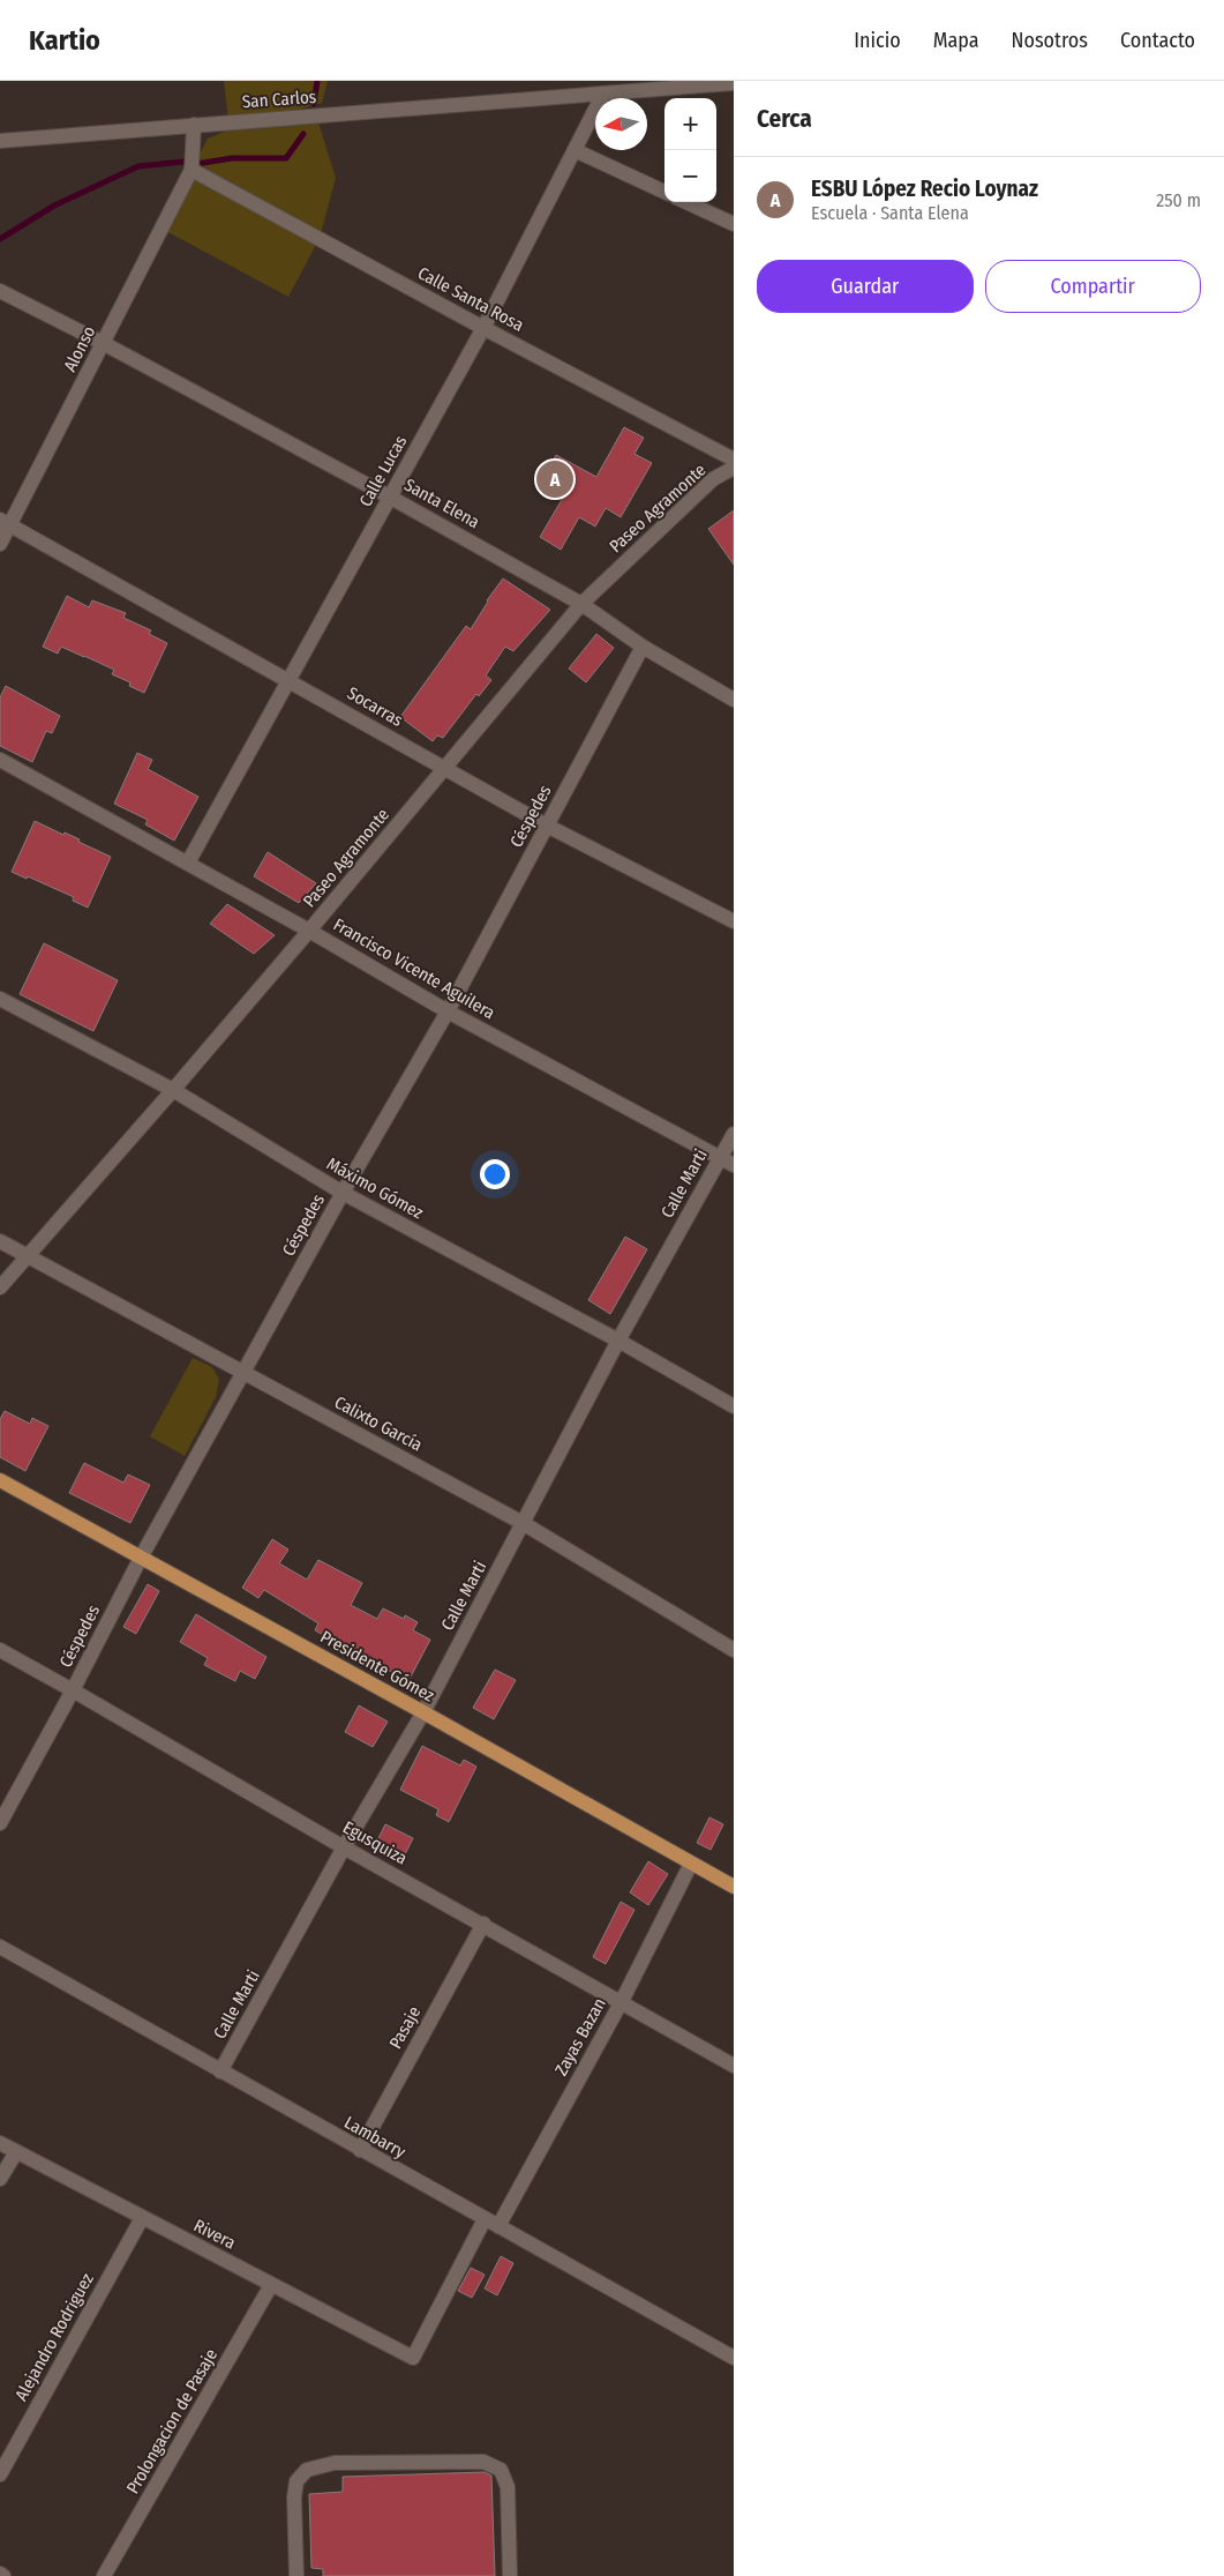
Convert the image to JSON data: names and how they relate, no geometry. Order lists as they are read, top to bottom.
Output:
{
  "streets": {
    "main road": ["Presidente Gómez"],
    "street": [
      "San Carlos",
      "Calle Santa Rosa",
      "Alonso",
      "Calle Lucas",
      "Santa Elena",
      "Paseo Agramonte",
      "Socarras",
      "Céspedes",
      "Francisco Vicente Aguilera",
      "Calle Marti",
      "Máximo Gómez",
      "Calixto García",
      "Egusquiza",
      "Pasaje",
      "Zayas Bazan",
      "Lambarry",
      "Rivera",
      "Alejandro Rodriguez",
      "Prolongacion de Pasaje"
    ]
  },
  "crossings": [
    ["San Carlos", "Calle Lucas"],
    ["Calle Santa Rosa", "Alonso"],
    ["Calle Santa Rosa", "Calle Lucas"],
    ["Alonso", "Santa Elena"],
    ["Alonso", "Socarras"],
    ["Calle Lucas", "Santa Elena"],
    ["Calle Lucas", "Socarras"],
    ["Calle Lucas", "Francisco Vicente Aguilera"],
    ["Santa Elena", "Paseo Agramonte"],
    ["Santa Elena", "Céspedes"],
    ["Paseo Agramonte", "Socarras"],
    ["Paseo Agramonte", "Francisco Vicente Aguilera"],
    ["Paseo Agramonte", "Máximo Gómez"],
    ["Paseo Agramonte", "Calixto García"],
    ["Socarras", "Céspedes"],
    ["Céspedes", "Francisco Vicente Aguilera"],
    ["Céspedes", "Máximo Gómez"],
    ["Céspedes", "Calixto García"],
    ["Céspedes", "Presidente Gómez"],
    ["Céspedes", "Egusquiza"],
    ["Francisco Vicente Aguilera", "Calle Marti"],
    ["Calle Marti", "Máximo Gómez"],
    ["Calle Marti", "Calixto García"],
    ["Calle Marti", "Presidente Gómez"],
    ["Calle Marti", "Egusquiza"],
    ["Calle Marti", "Lambarry"],
    ["Presidente Gómez", "Zayas Bazan"],
    ["Egusquiza", "Pasaje"],
    ["Egusquiza", "Zayas Bazan"],
    ["Pasaje", "Lambarry"],
    ["Zayas Bazan", "Lambarry"],
    ["Lambarry", "Rivera"],
    ["Rivera", "Alejandro Rodriguez"],
    ["Rivera", "Prolongacion de Pasaje"]
  ],
  "north": "left",
  "page": {
    "header": "Kartio",
    "nav": [
      "Inicio",
      "Mapa",
      "Nosotros",
      "Contacto"
    ],
    "heading": "Cerca",
    "map_buttons": ["+", "−"],
    "list": [
      {
        "mark": "A",
        "name": "ESBU López Recio Loynaz",
        "note": "Escuela · Santa Elena",
        "value": "250 m"
      }
    ],
    "buttons": ["Guardar", "Compartir"],
    "pins": "A"
  }
}
